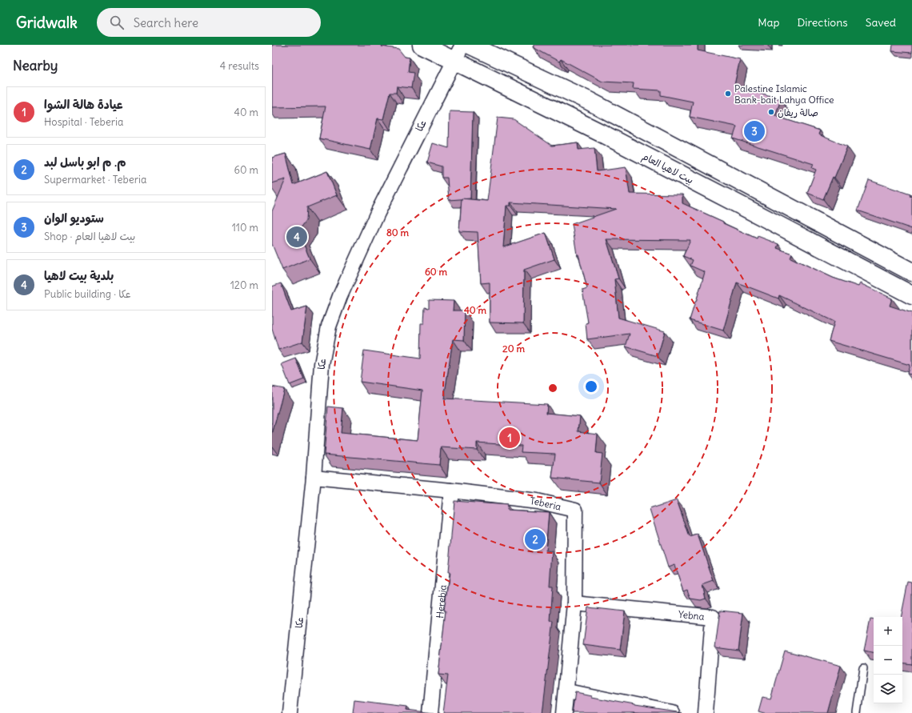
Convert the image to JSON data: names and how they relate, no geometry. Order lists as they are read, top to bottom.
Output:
{
  "streets": {
    "main road": ["بيت لاهيا العام"],
    "street": [
      "عكا",
      "Teberia",
      "Herebia",
      "Yebna"
    ]
  },
  "crossings": [
    ["عكا", "بيت لاهيا العام"],
    ["عكا", "Teberia"],
    ["Teberia", "Herebia"],
    ["Teberia", "Yebna"]
  ],
  "places": ["Palestine Islamic Bank-bait Lahya Office", "صالة ريفان"],
  "page": {
    "header": "Gridwalk",
    "search": "Search here",
    "nav": ["Map", "Directions", "Saved"],
    "heading": ["Nearby", "4 results"],
    "list": [
      {
        "mark": "1",
        "name": "عيادة هالة الشوا",
        "note": "Hospital · Teberia",
        "value": "40 m"
      },
      {
        "mark": "2",
        "name": "م. م ابو باسل لبد",
        "note": "Supermarket · Teberia",
        "value": "60 m"
      },
      {
        "mark": "3",
        "name": "ستوديو الوان",
        "note": "Shop · بيت لاهيا العام",
        "value": "110 m"
      },
      {
        "mark": "4",
        "name": "بلدية بيت لاهيا",
        "note": "Public building · عكا",
        "value": "120 m"
      }
    ],
    "pins": [
      "3",
      "4",
      "1",
      "2"
    ],
    "map_buttons": ["+", "−"]
  },
  "rings": [
    "80 m",
    "60 m",
    "40 m",
    "20 m"
  ]
}
